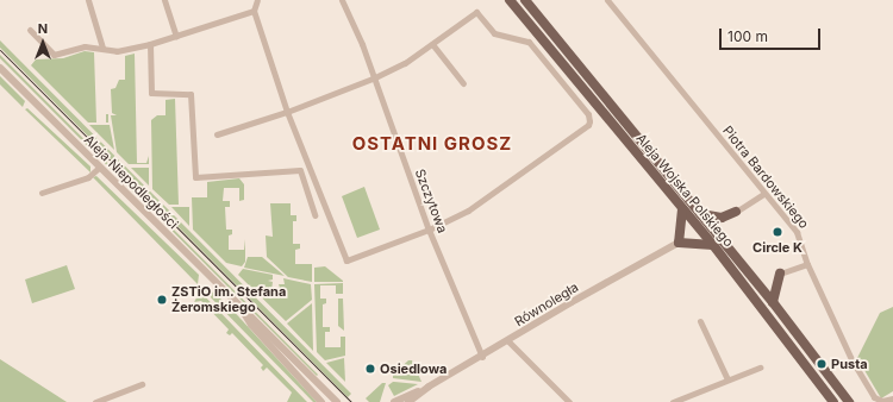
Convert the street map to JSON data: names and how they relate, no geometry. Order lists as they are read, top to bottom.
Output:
{
  "streets": {
    "main road": ["Aleja Wojska Polskiego"],
    "street": [
      "Piotra Bardowskiego",
      "Aleja Niepodległości",
      "Szczytowa",
      "Równoległa"
    ]
  },
  "crossings": [
    ["Szczytowa", "Równoległa"]
  ],
  "districts": ["OSTATNI GROSZ"],
  "places": [
    "Circle K",
    "ZSTiO im. Stefana Żeromskiego",
    "Pusta",
    "Osiedlowa"
  ],
  "scale_bar": "100 m",
  "north": "top"
}
